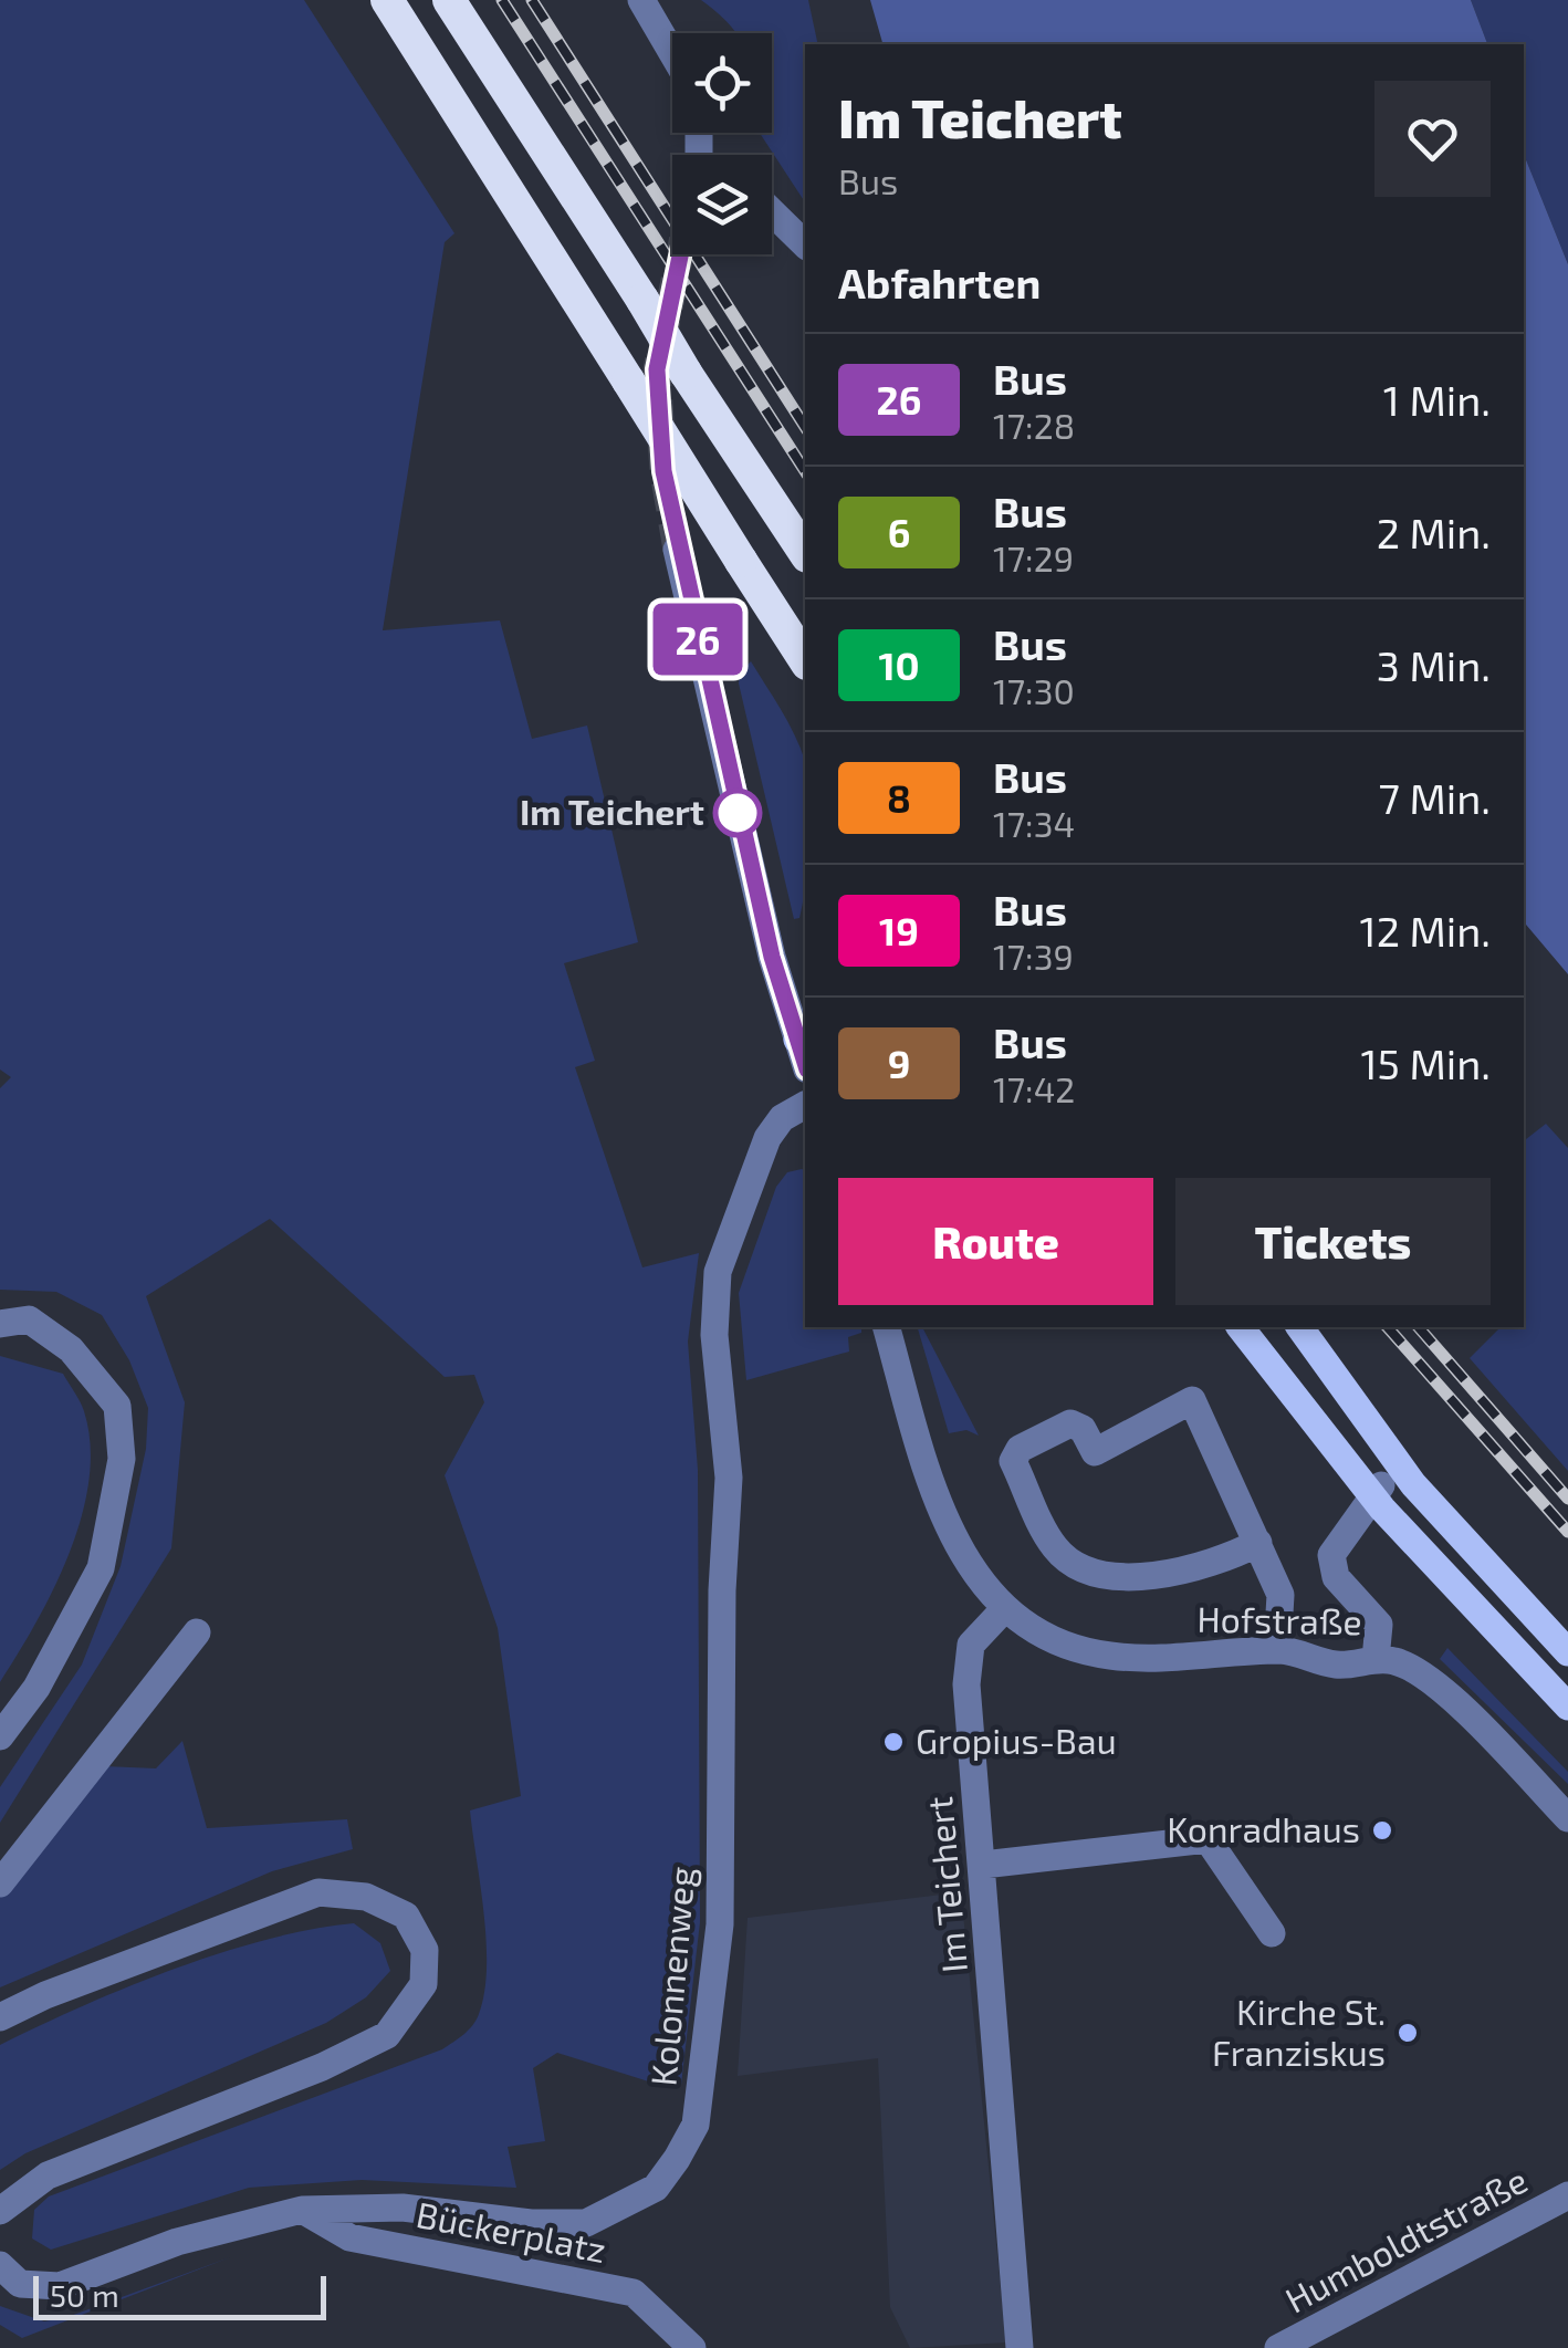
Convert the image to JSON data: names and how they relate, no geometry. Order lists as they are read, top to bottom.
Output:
{
  "streets": {
    "street": [
      "Hofstraße",
      "Im Teichert",
      "Kolonnenweg",
      "Bückerplatz",
      "Humboldtstraße"
    ]
  },
  "crossings": [
    ["Hofstraße", "Im Teichert"],
    ["Kolonnenweg", "Bückerplatz"]
  ],
  "places": [
    "Im Teichert",
    "Gropius-Bau",
    "Konradhaus",
    "Kirche St. Franziskus"
  ],
  "lines": ["bus line 26"],
  "scale_bar": "50 m",
  "page": {
    "on_map": "26",
    "heading": [
      ["Im Teichert", "Bus"],
      "Abfahrten"
    ],
    "list": [
      {
        "mark": "26",
        "name": "Bus",
        "note": "17:28",
        "value": "1 Min."
      },
      {
        "mark": "6",
        "name": "Bus",
        "note": "17:29",
        "value": "2 Min."
      },
      {
        "mark": "10",
        "name": "Bus",
        "note": "17:30",
        "value": "3 Min."
      },
      {
        "mark": "8",
        "name": "Bus",
        "note": "17:34",
        "value": "7 Min."
      },
      {
        "mark": "19",
        "name": "Bus",
        "note": "17:39",
        "value": "12 Min."
      },
      {
        "mark": "9",
        "name": "Bus",
        "note": "17:42",
        "value": "15 Min."
      }
    ],
    "buttons": ["Route", "Tickets"],
    "scale": "50 m"
  }
}
